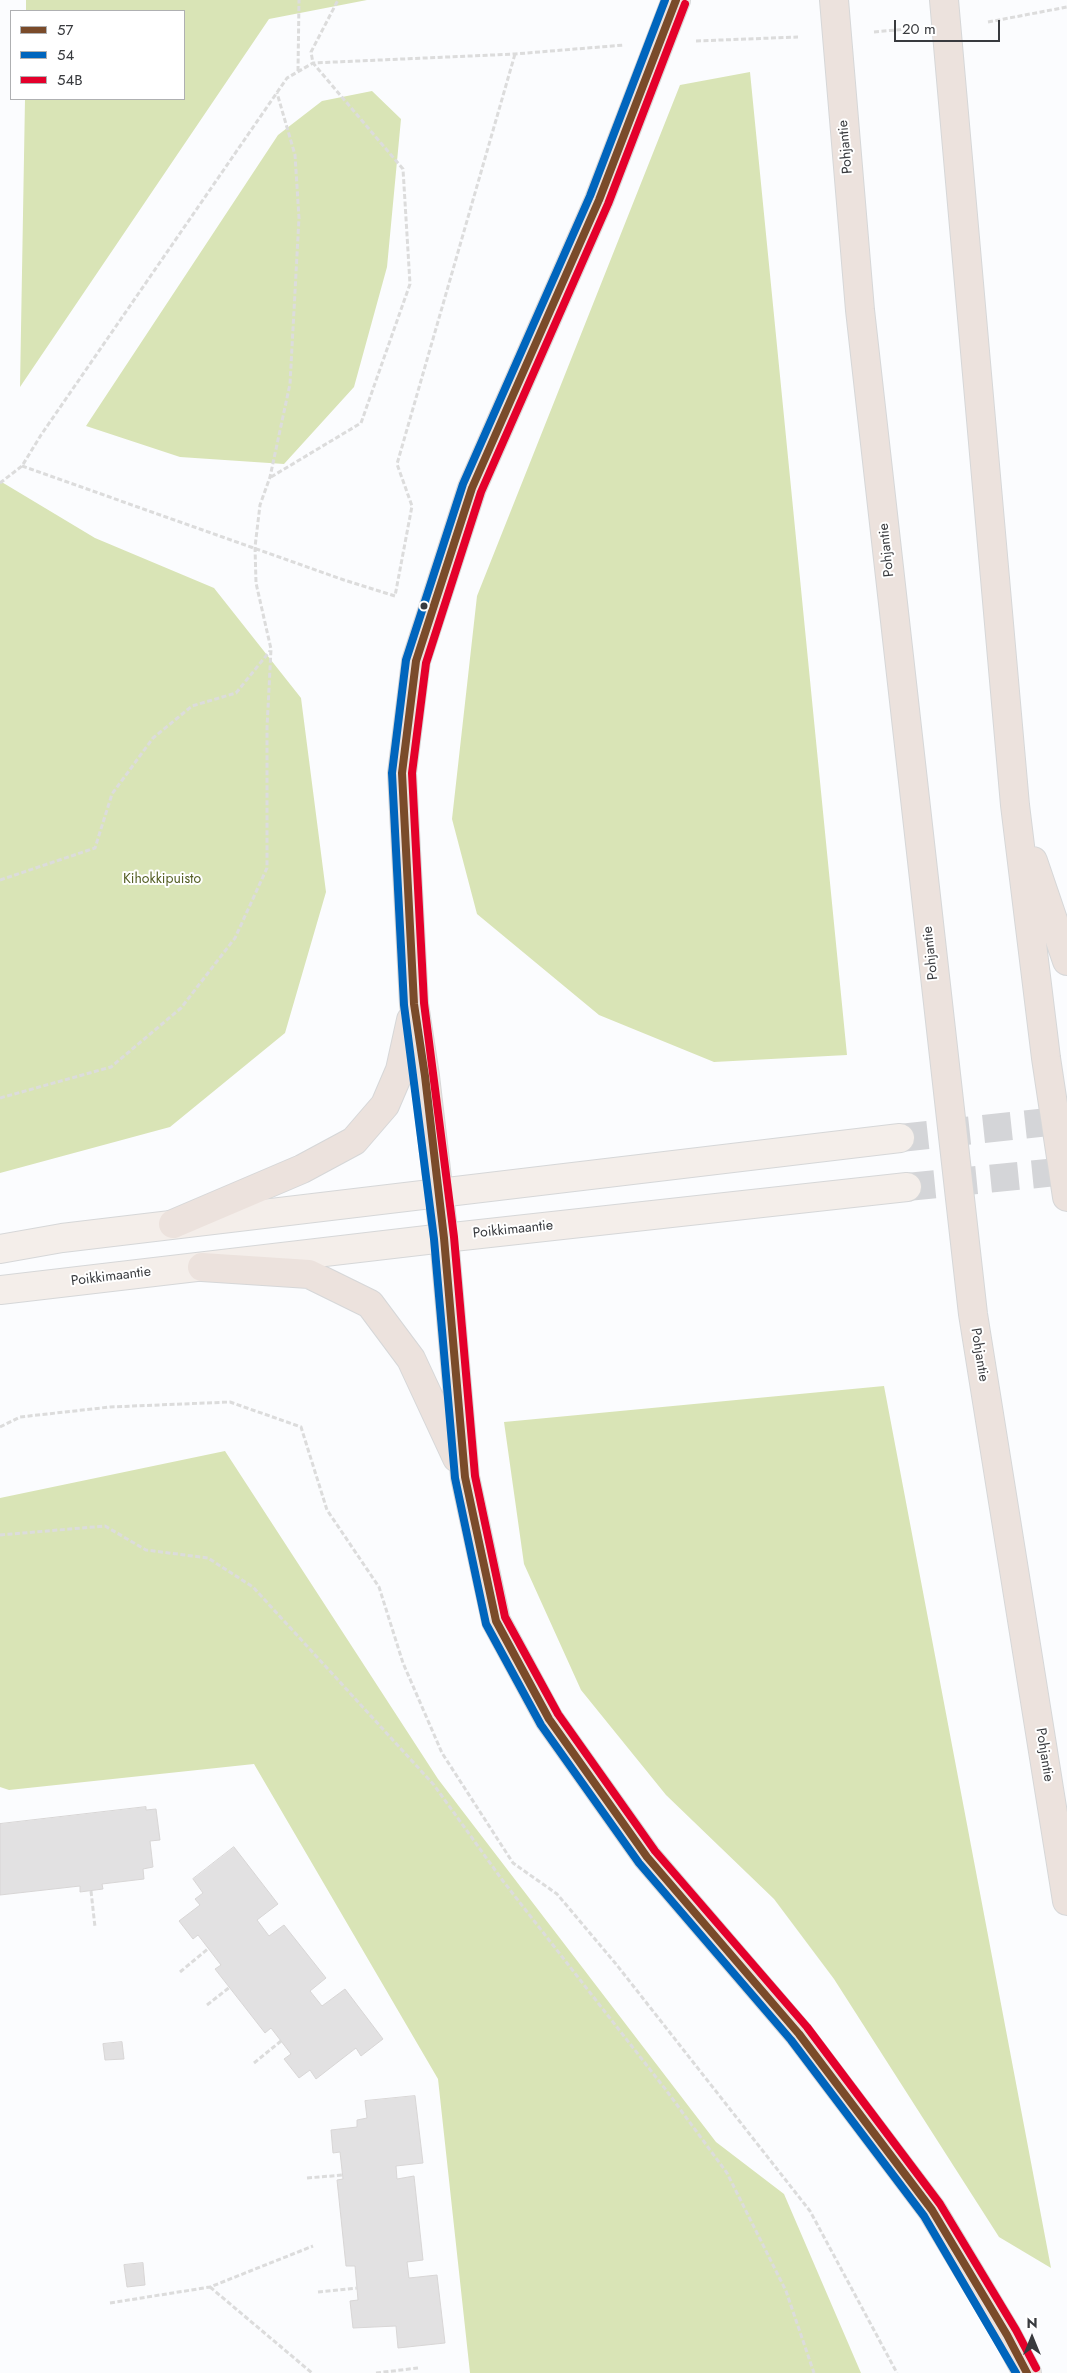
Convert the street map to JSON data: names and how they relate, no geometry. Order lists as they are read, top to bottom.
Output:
{
  "streets": {
    "highway": ["Pohjantie"],
    "main road": ["Poikkimaantie"]
  },
  "parks": ["Kihokkipuisto"],
  "lines": ["transit line 57", "transit line 54", "transit line 54B"],
  "legend": ["57", "54", "54B"],
  "scale_bar": "20 m",
  "north": "top"
}
